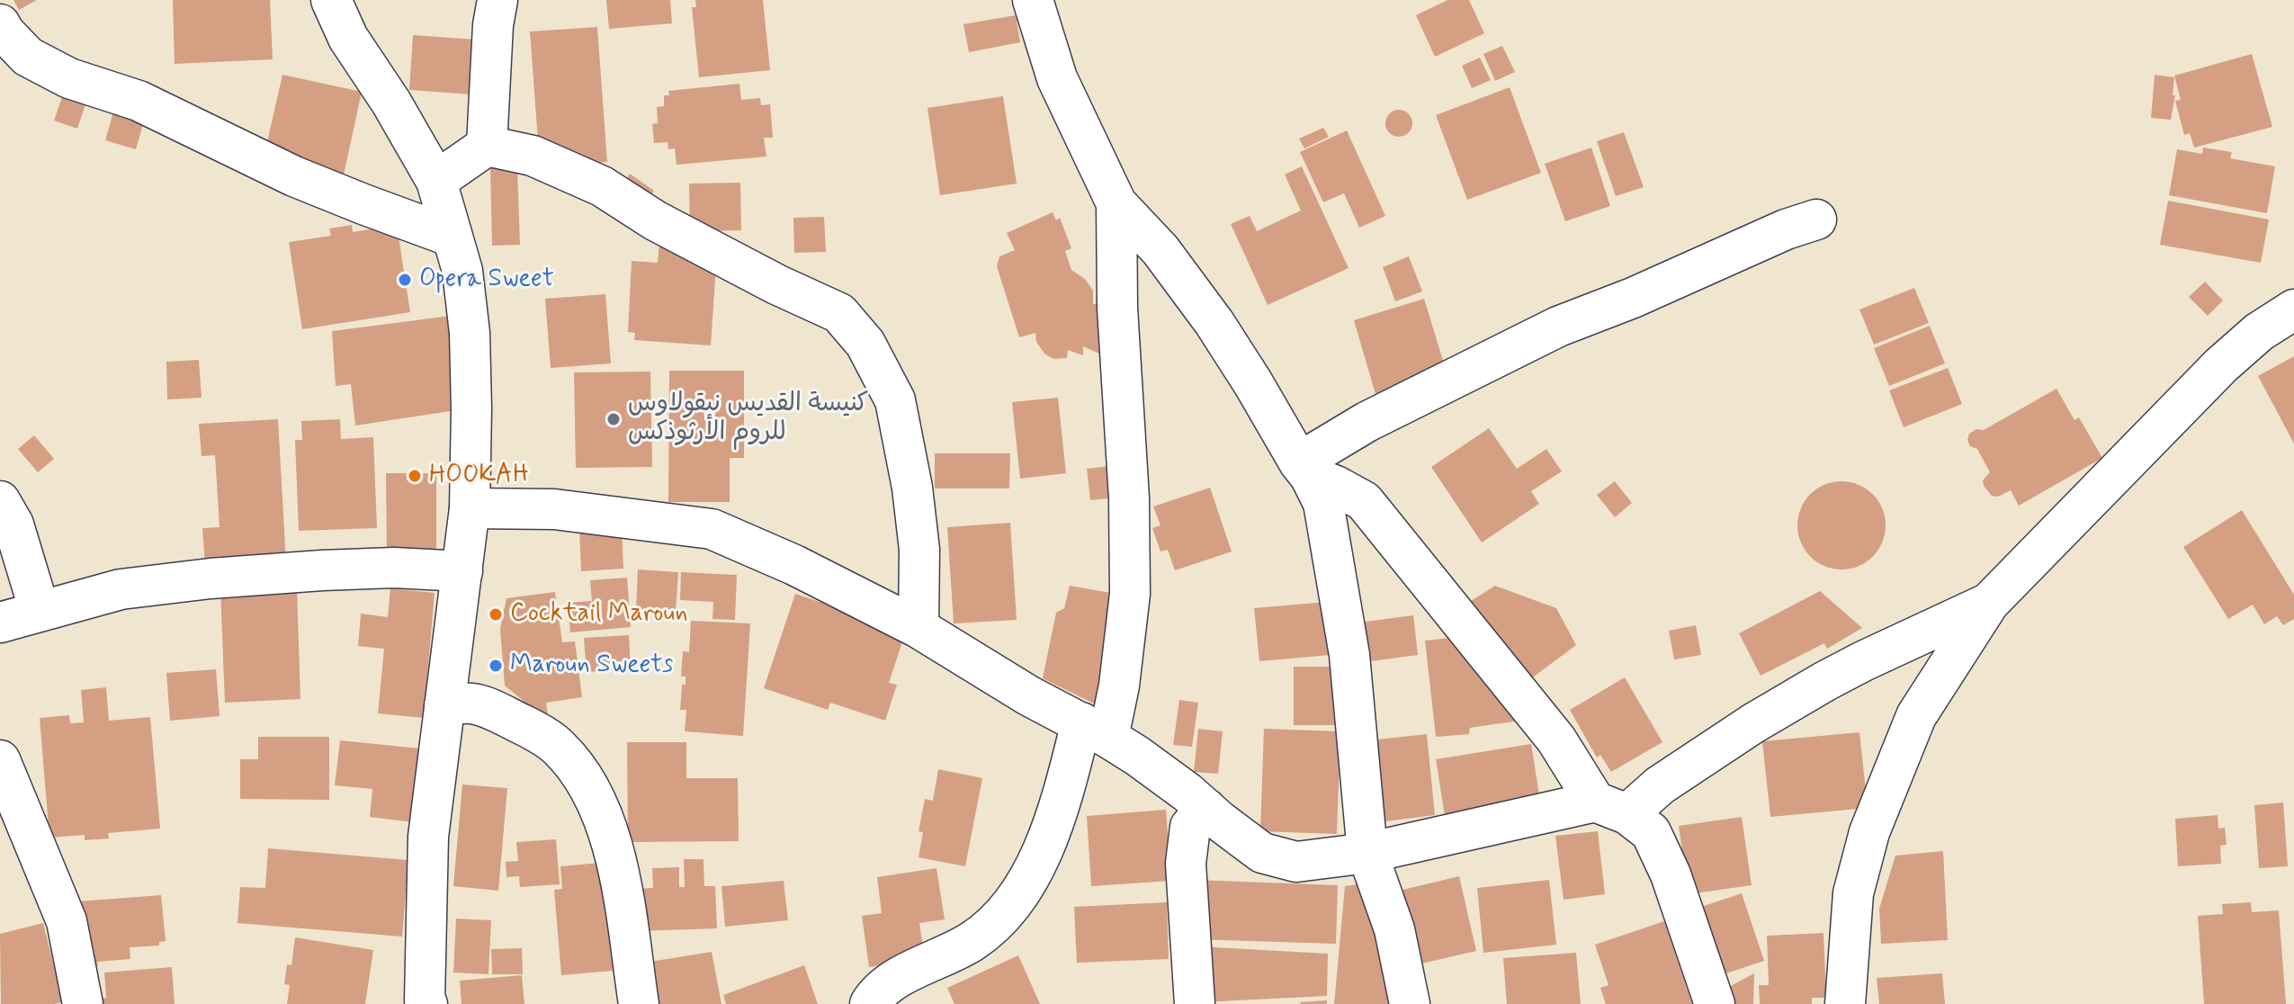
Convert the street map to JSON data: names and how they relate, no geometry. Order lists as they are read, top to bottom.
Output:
{
  "places": [
    "Opera Sweet",
    "كنيسة القديس نيقولاوس للروم الأرثوذكس",
    "HOOKAH",
    "Cocktail Maroun",
    "Maroun Sweets"
  ]
}
